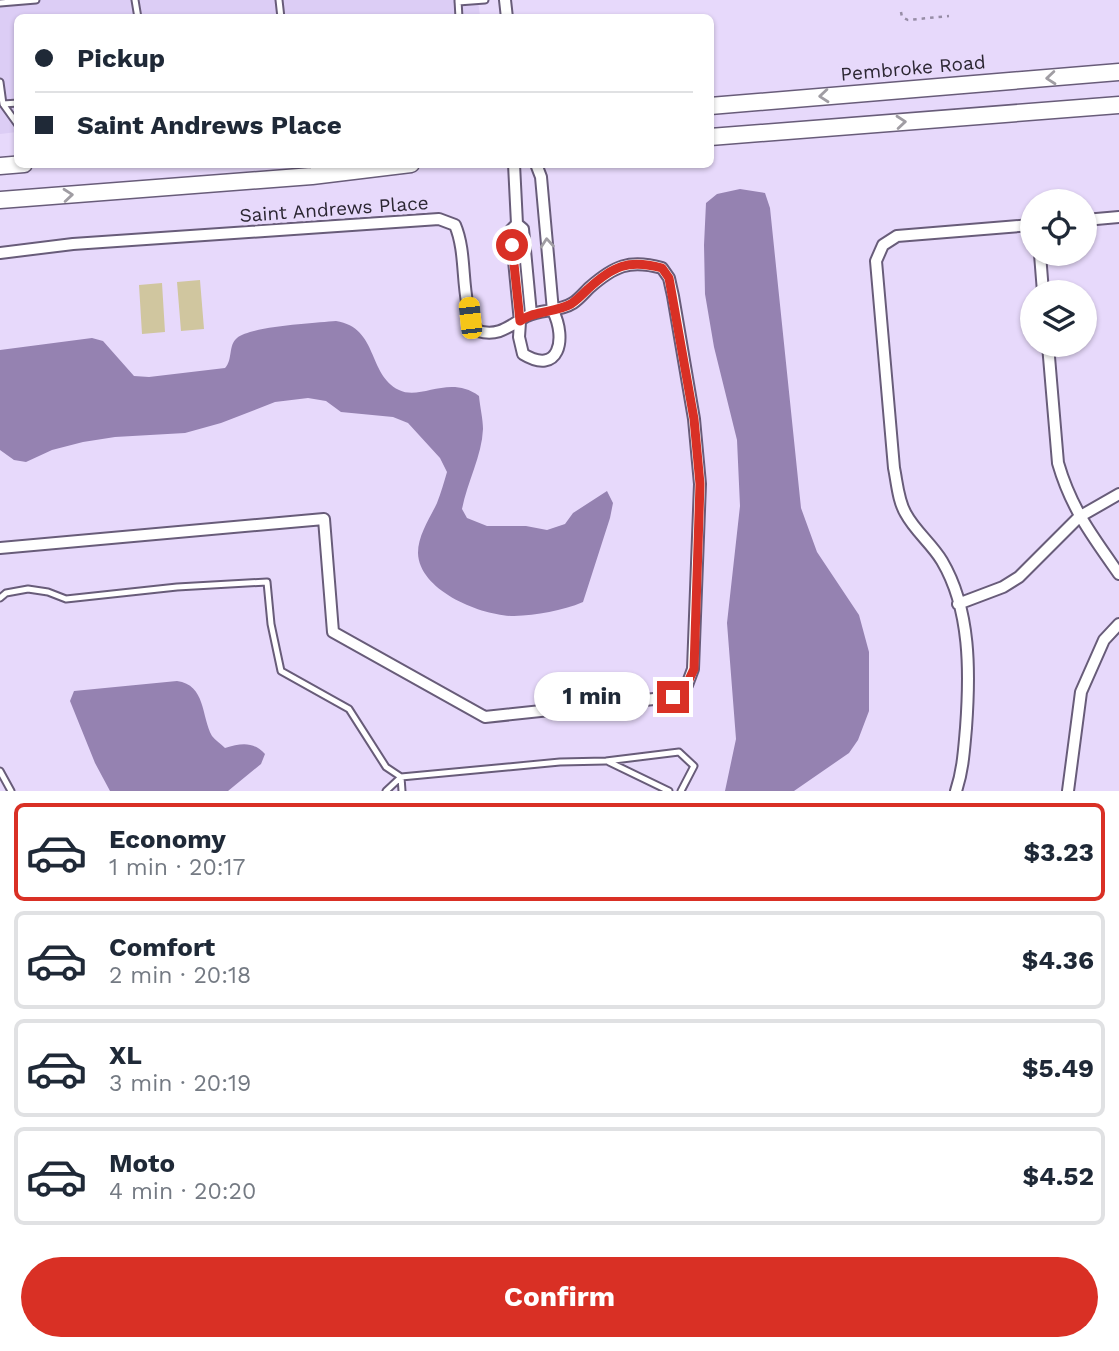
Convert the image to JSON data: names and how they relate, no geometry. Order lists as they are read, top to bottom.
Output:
{
  "streets": {
    "main road": ["Pembroke Road"],
    "street": ["Saint Andrews Place"]
  },
  "page": {
    "banner": ["Pickup", "Saint Andrews Place"],
    "bubble": "1 min",
    "list": [
      {
        "name": "Economy",
        "note": "1 min · 20:17",
        "value": "$3.23"
      },
      {
        "name": "Comfort",
        "note": "2 min · 20:18",
        "value": "$4.36"
      },
      {
        "name": "XL",
        "note": "3 min · 20:19",
        "value": "$5.49"
      },
      {
        "name": "Moto",
        "note": "4 min · 20:20",
        "value": "$4.52"
      }
    ],
    "buttons": "Confirm"
  }
}
